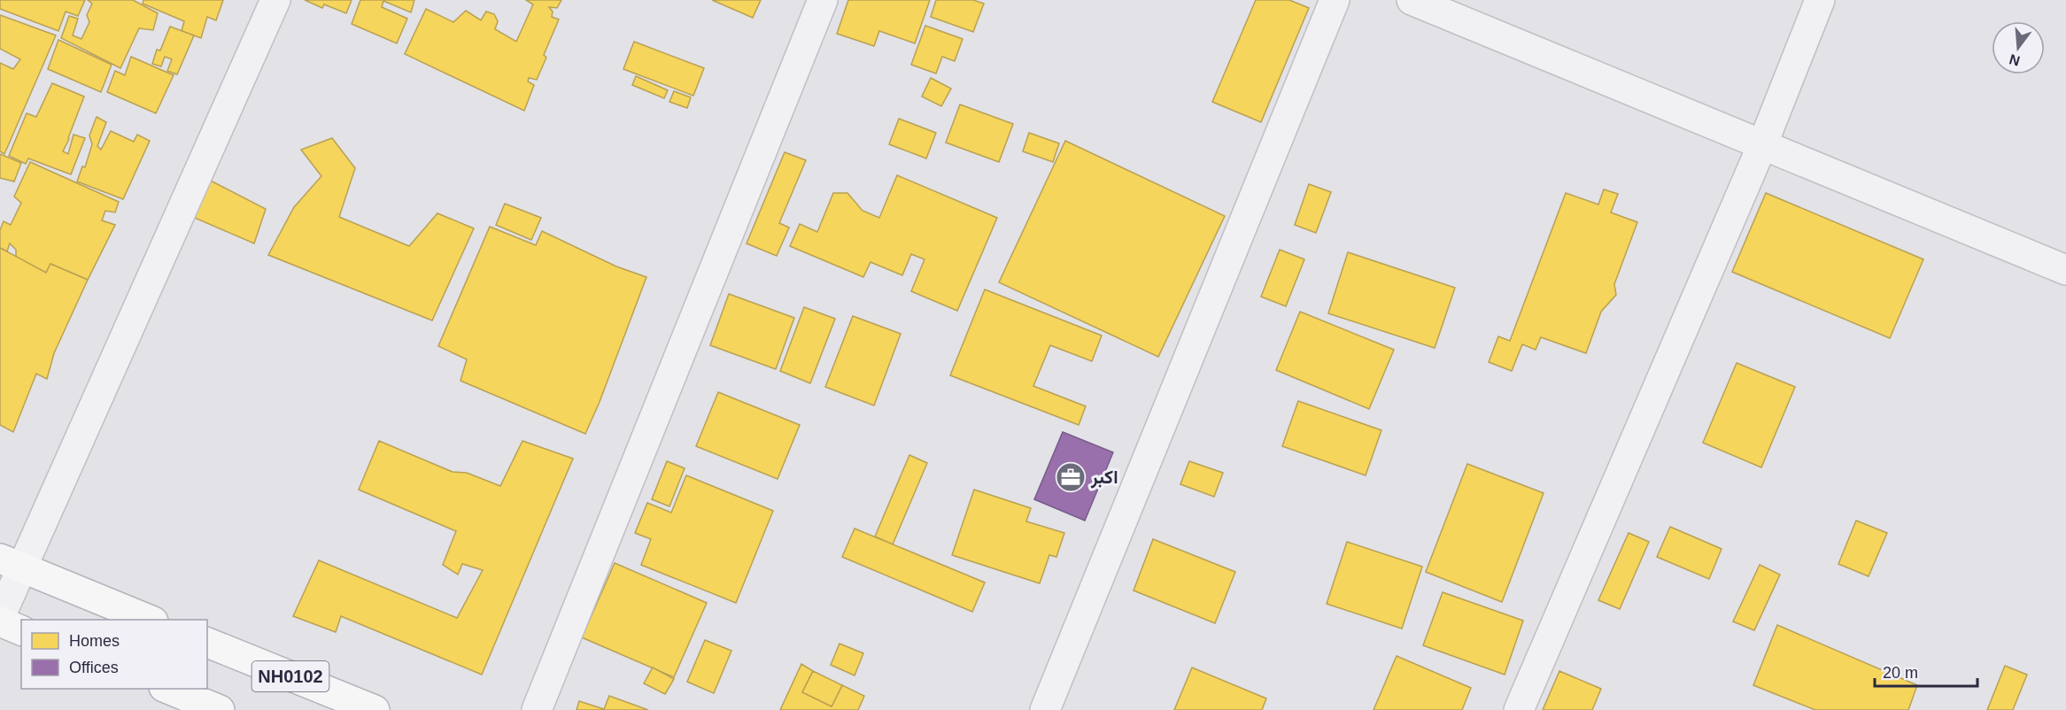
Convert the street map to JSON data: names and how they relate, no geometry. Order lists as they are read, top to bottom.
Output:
{
  "streets": {
    "highway": ["NH0102"]
  },
  "places": {
    "office": ["اکبر"]
  },
  "legend": ["Homes", "Offices"],
  "scale_bar": "20 m",
  "north": "bottom"
}
